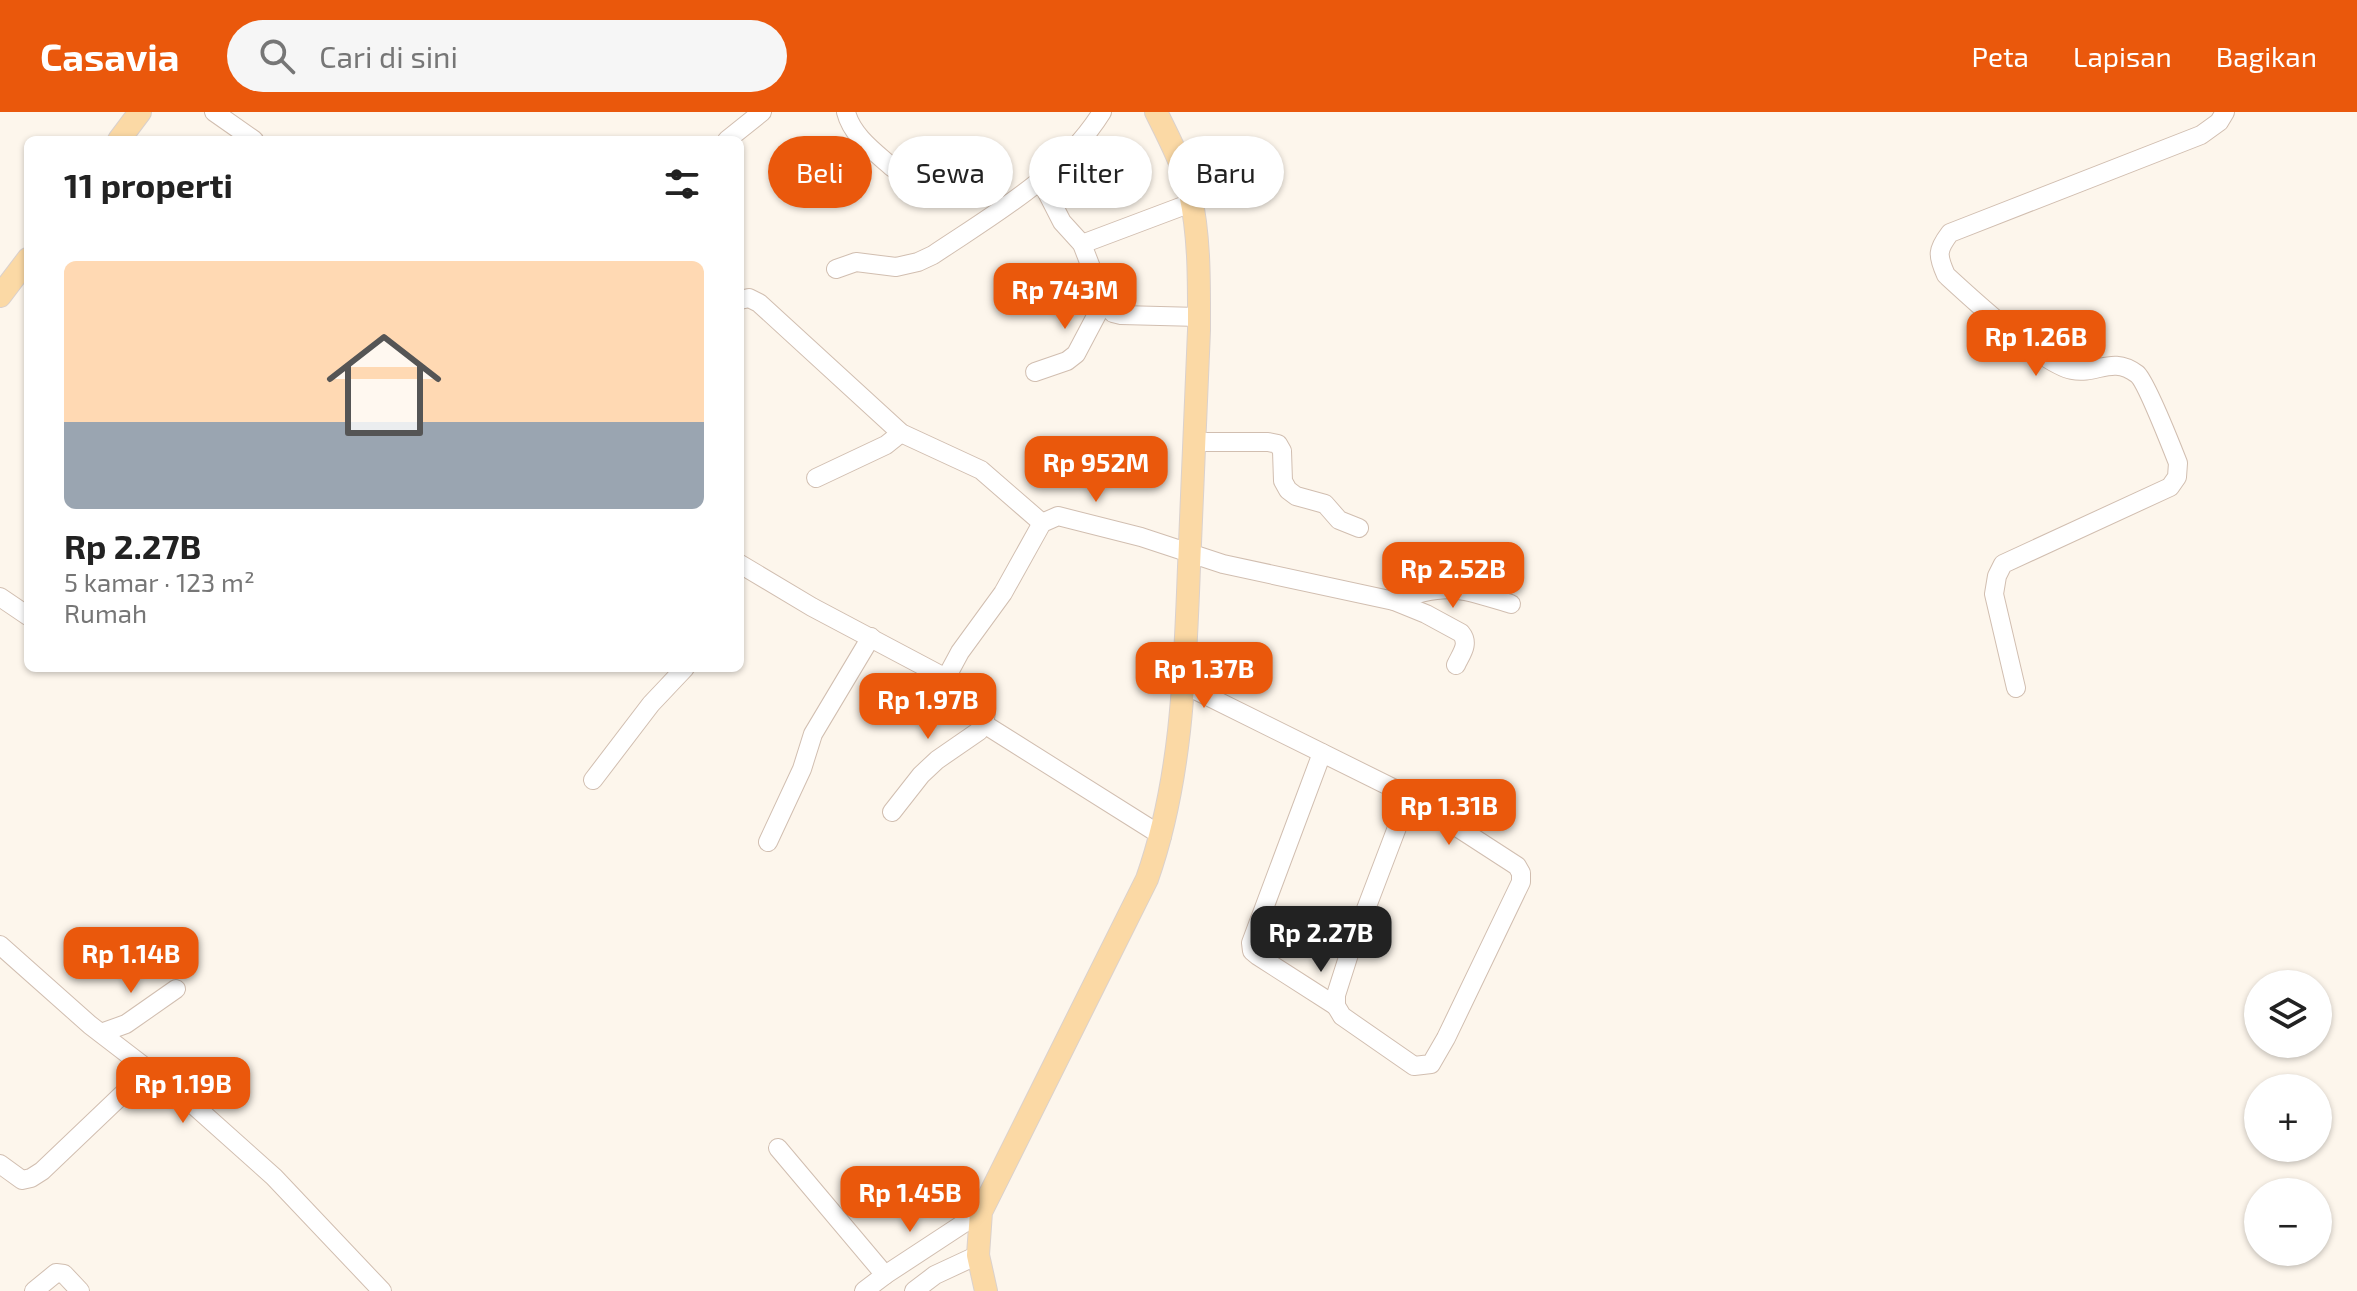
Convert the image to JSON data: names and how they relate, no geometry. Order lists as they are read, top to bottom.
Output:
{
  "page": {
    "header": "Casavia",
    "search": "Cari di sini",
    "nav": ["Peta", "Lapisan", "Bagikan"],
    "chip": [
      "Beli",
      "Sewa",
      "Filter",
      "Baru"
    ],
    "heading": "11 properti",
    "list": [
      {
        "name": "Rp 2.27B",
        "note": "5 kamar · 123 m² · Rumah"
      }
    ],
    "price": [
      "Rp 743M",
      "Rp 1.26B",
      "Rp 952M",
      "Rp 2.52B",
      "Rp 1.37B",
      "Rp 1.97B",
      "Rp 1.31B",
      "Rp 2.27B",
      "Rp 1.14B",
      "Rp 1.19B",
      "Rp 1.45B"
    ],
    "map_buttons": ["+", "−"]
  }
}
